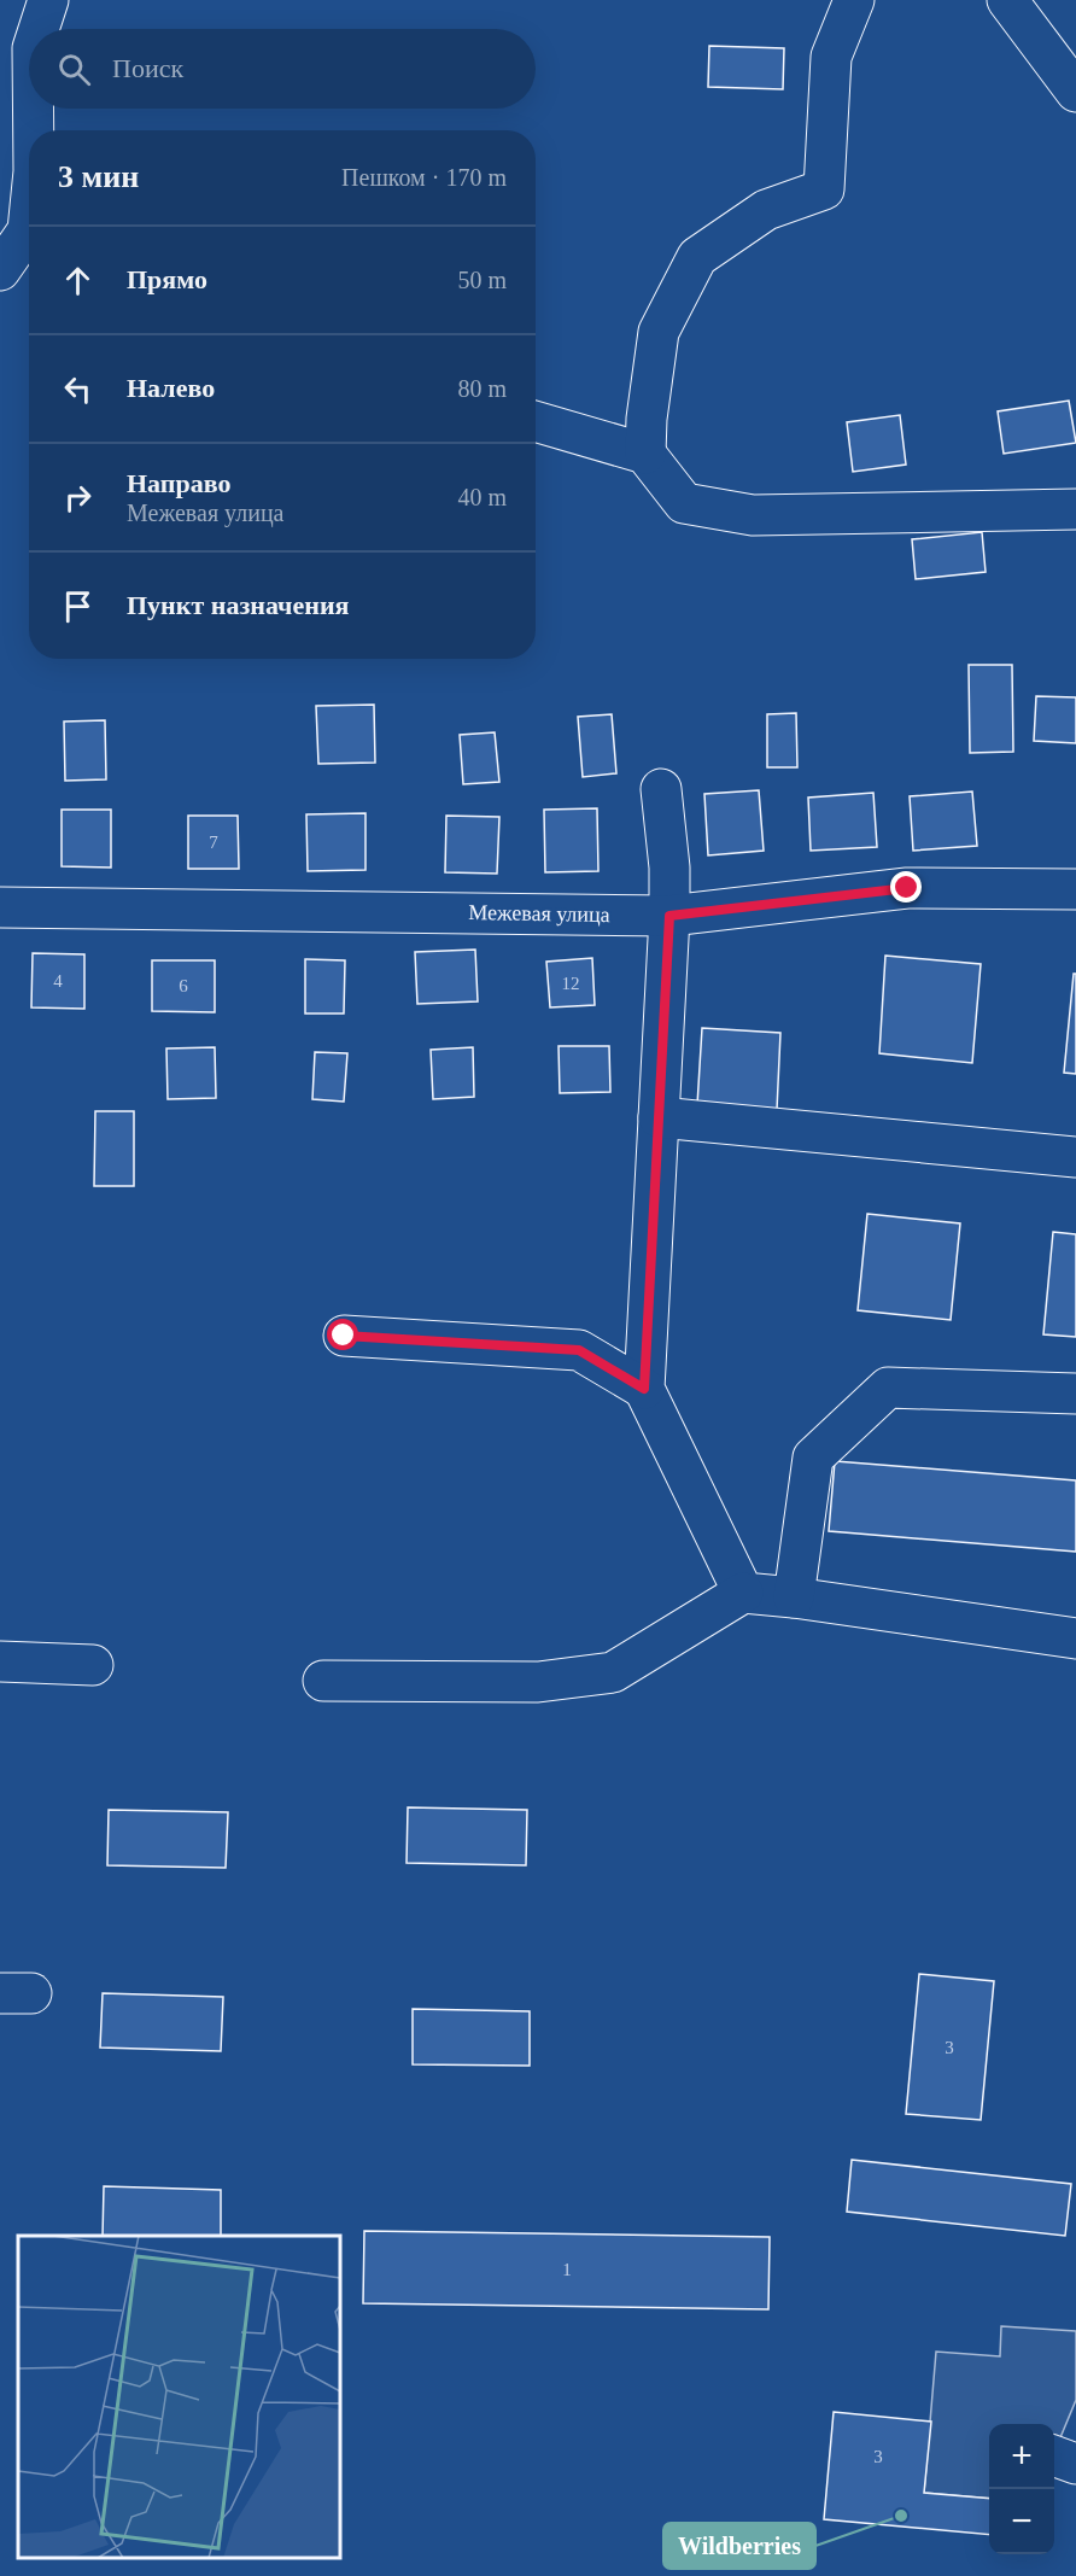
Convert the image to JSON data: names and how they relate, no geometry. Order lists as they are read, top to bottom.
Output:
{
  "streets": {
    "street": ["Межевая улица"]
  },
  "places": ["Wildberries"],
  "house_numbers": [
    "7",
    "4",
    "12",
    "6",
    "3",
    "1",
    "3"
  ],
  "page": {
    "search": "Поиск",
    "heading": ["3 мин", "Пешком · 170 m"],
    "list": [
      ["Прямо", "50 m"],
      ["Налево", "80 m"],
      ["Направо", "Межевая улица", "40 m"],
      "Пункт назначения"
    ],
    "map_buttons": ["+", "−"]
  }
}
